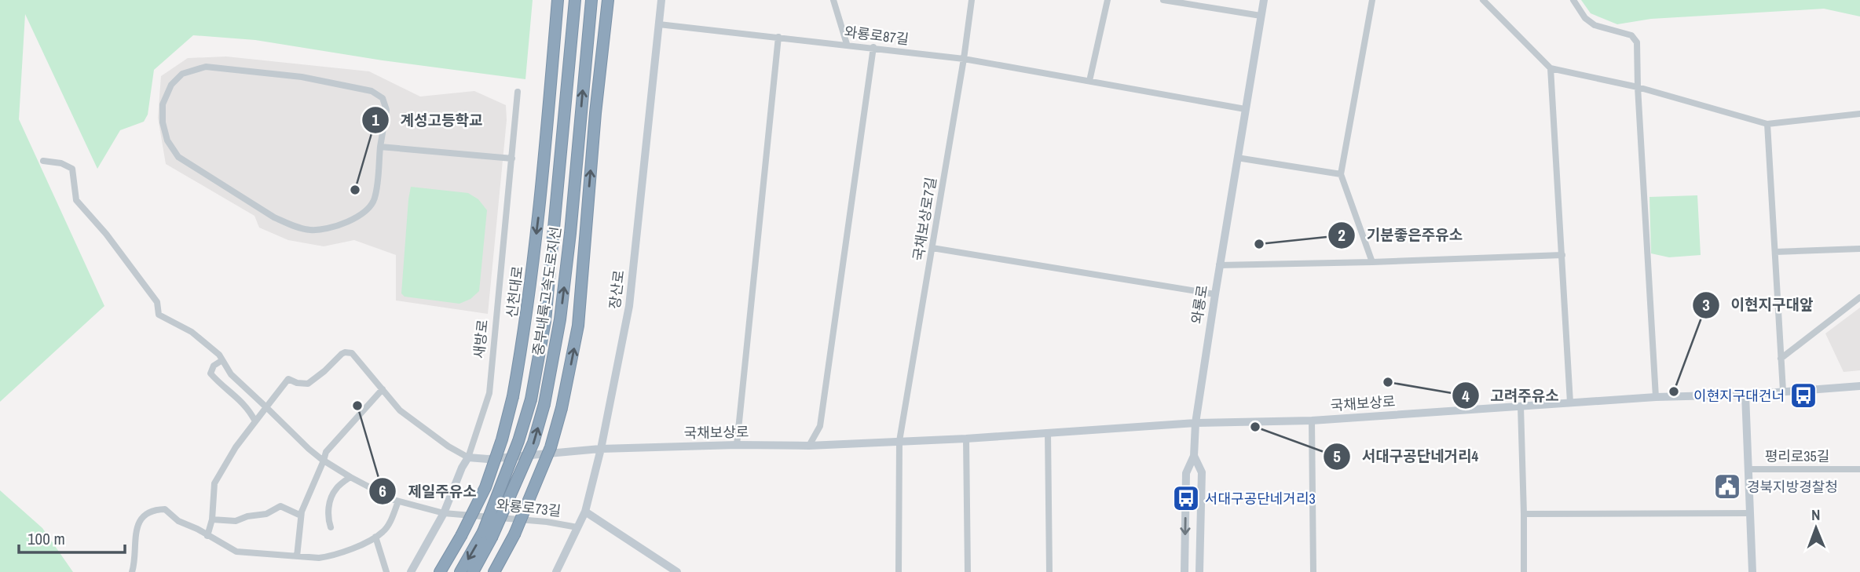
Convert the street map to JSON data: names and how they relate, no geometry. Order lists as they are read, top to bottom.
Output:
{
  "streets": {
    "highway": ["중부내륙고속도로지선", "신천대로"],
    "main road": [
      "장산로",
      "와룡로",
      "새방로",
      "국채보상로",
      "평리로35길"
    ],
    "street": ["와룡로87길", "국채보상로7길", "와룡로73길"]
  },
  "crossings": [
    ["와룡로87길", "국채보상로7길"],
    ["와룡로87길", "장산로"],
    ["와룡로87길", "와룡로"],
    ["국채보상로7길", "국채보상로"],
    ["장산로", "국채보상로"],
    ["장산로", "와룡로73길"],
    ["와룡로", "국채보상로"],
    ["새방로", "국채보상로"],
    ["새방로", "와룡로73길"],
    ["국채보상로", "평리로35길"]
  ],
  "places": {
    "other": [
      "계성고등학교",
      "기분좋은주유소",
      "고려주유소",
      "이현지구대앞",
      "제일주유소",
      "서대구공단네거리4"
    ],
    "bus stop": ["이현지구대건너", "서대구공단네거리3"],
    "public building": ["경북지방경찰청"]
  },
  "scale_bar": "100 m",
  "north": "top"
}
